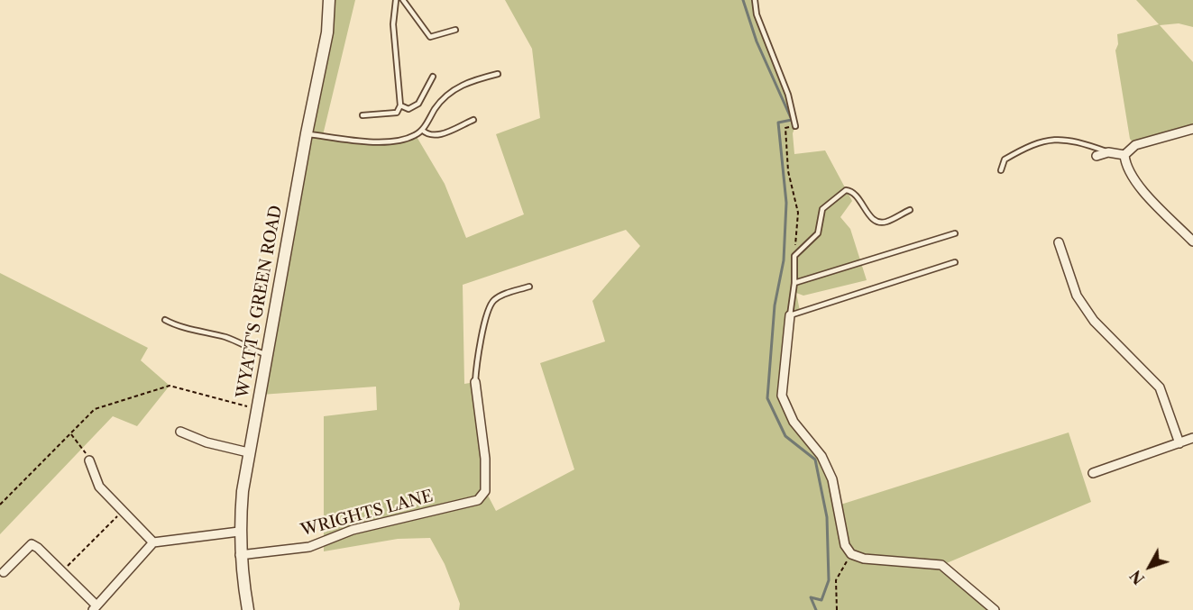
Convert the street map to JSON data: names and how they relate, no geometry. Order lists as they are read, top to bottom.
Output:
{
  "streets": {
    "street": ["WYATT'S GREEN ROAD", "WRIGHTS LANE"]
  },
  "crossings": [
    ["WYATT'S GREEN ROAD", "WRIGHTS LANE"]
  ],
  "north": "bottom left"
}
